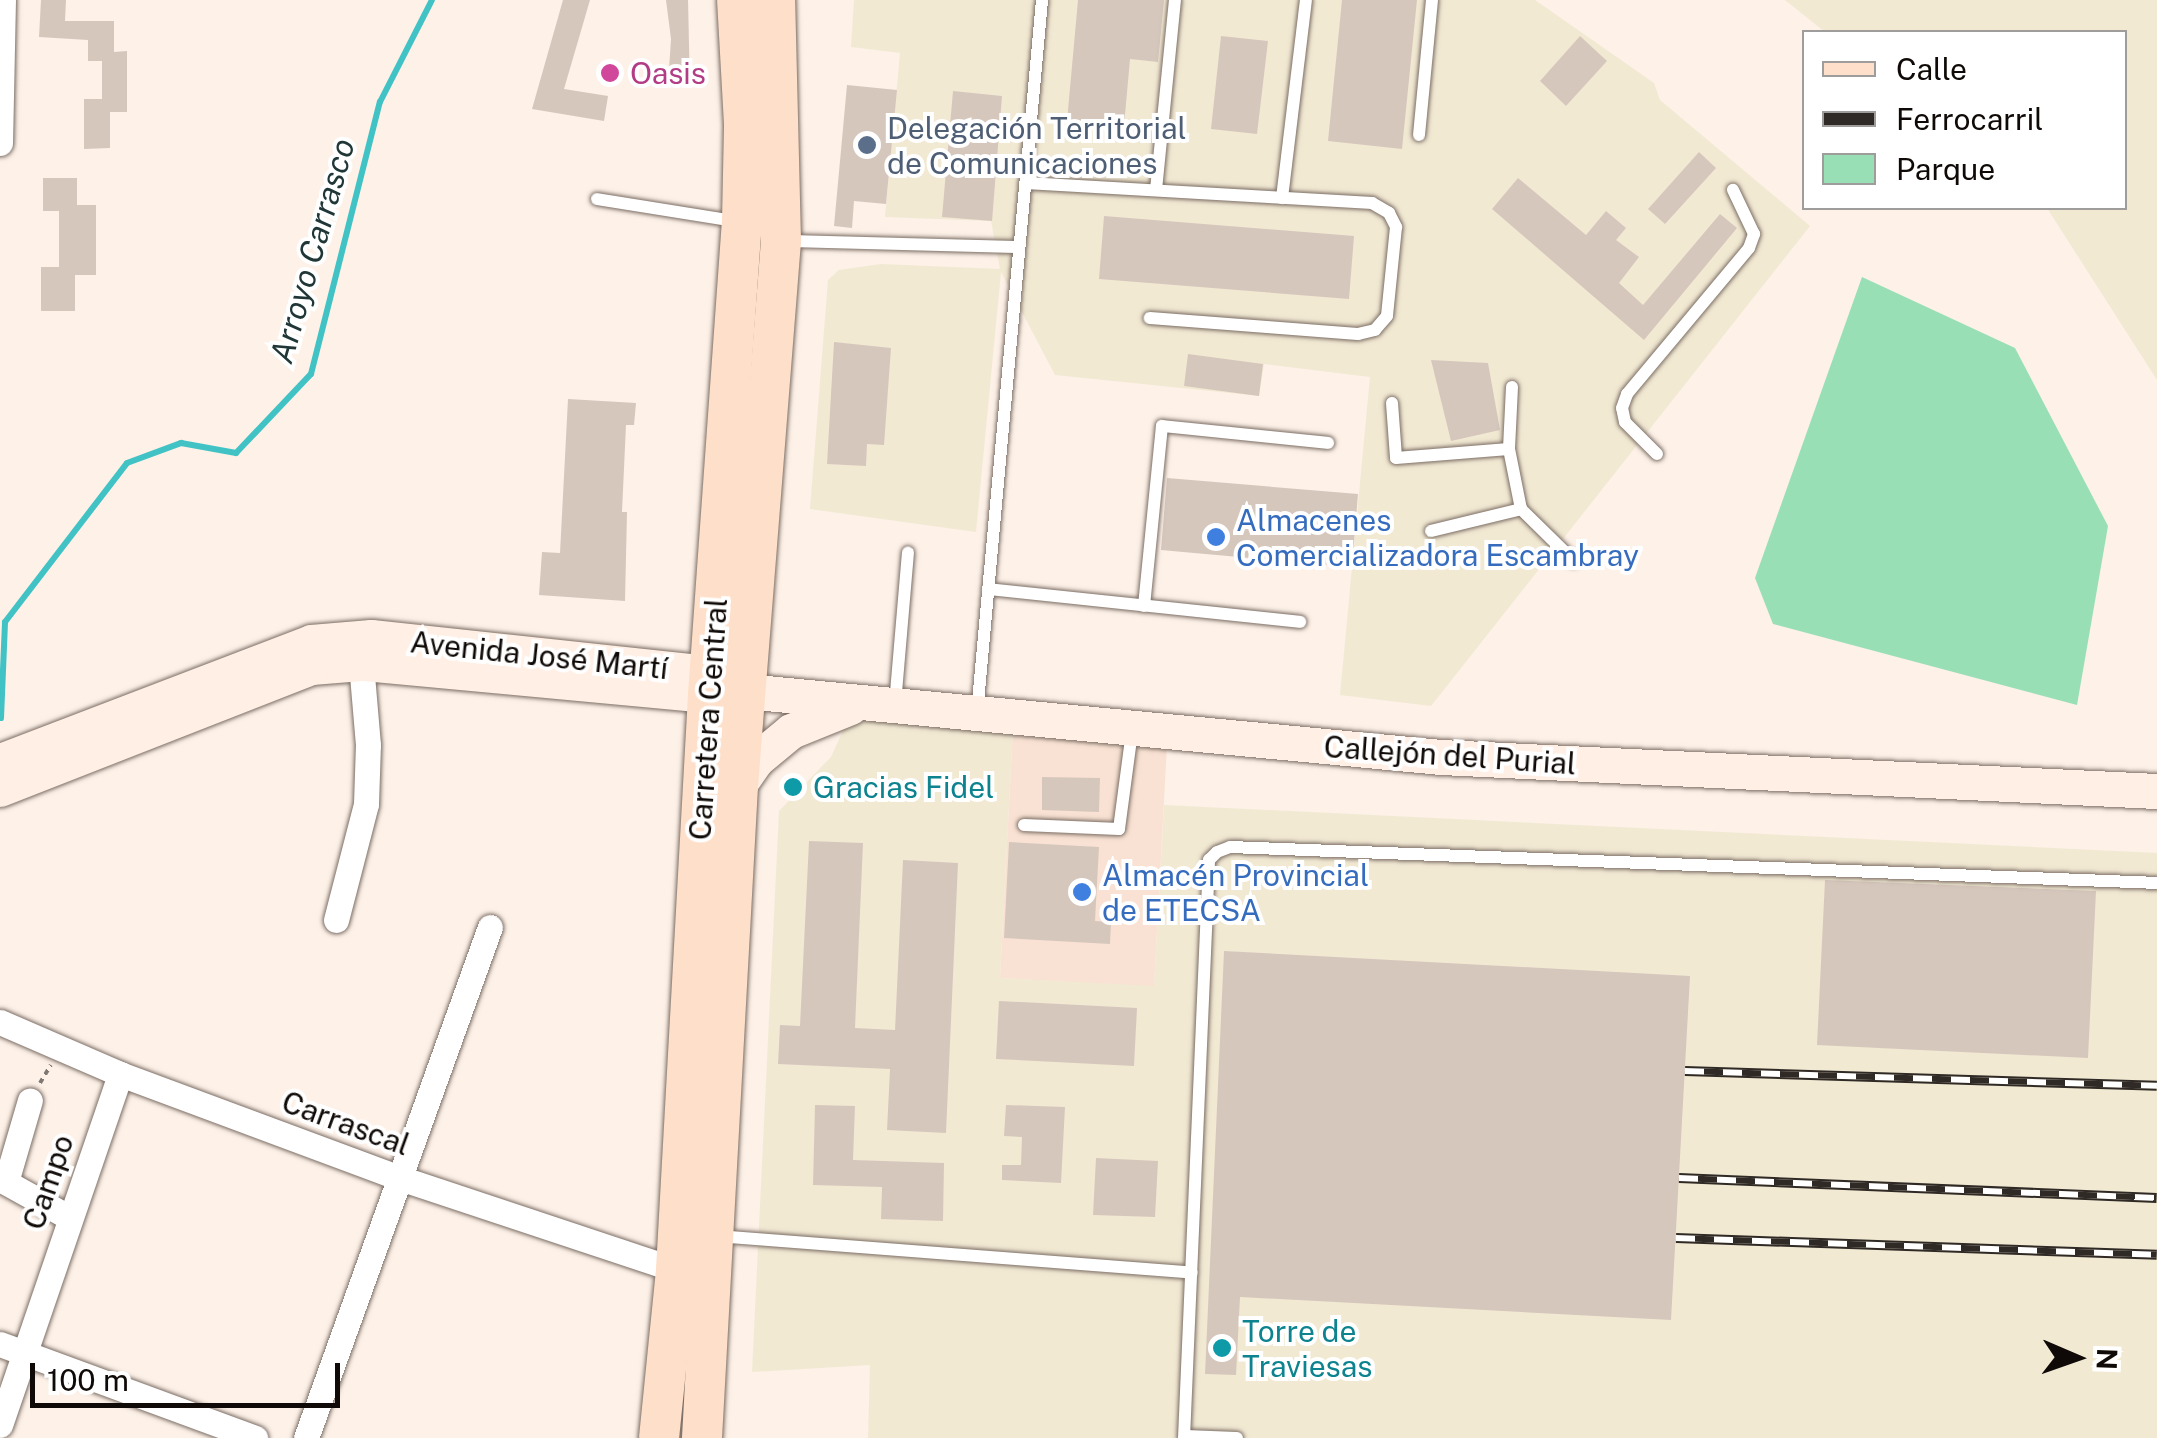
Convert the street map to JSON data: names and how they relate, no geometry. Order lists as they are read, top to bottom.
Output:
{
  "streets": {
    "main road": ["Carretera Central"],
    "street": [
      "Avenida José Martí",
      "Callejón del Purial",
      "Carrascal",
      "Campo"
    ]
  },
  "crossings": [
    ["Avenida José Martí", "Carretera Central"],
    ["Avenida José Martí", "Callejón del Purial"],
    ["Carretera Central", "Callejón del Purial"],
    ["Carretera Central", "Carrascal"],
    ["Carrascal", "Campo"]
  ],
  "water": ["Arroyo Carrasco"],
  "places": [
    "Oasis",
    "Delegación Territorial de Comunicaciones",
    "Almacenes Comercializadora Escambray",
    "Gracias Fidel",
    "Almacén Provincial de ETECSA",
    "Torre de Traviesas"
  ],
  "legend": ["Calle", "Ferrocarril", "Parque"],
  "scale_bar": "100 m",
  "north": "right"
}
